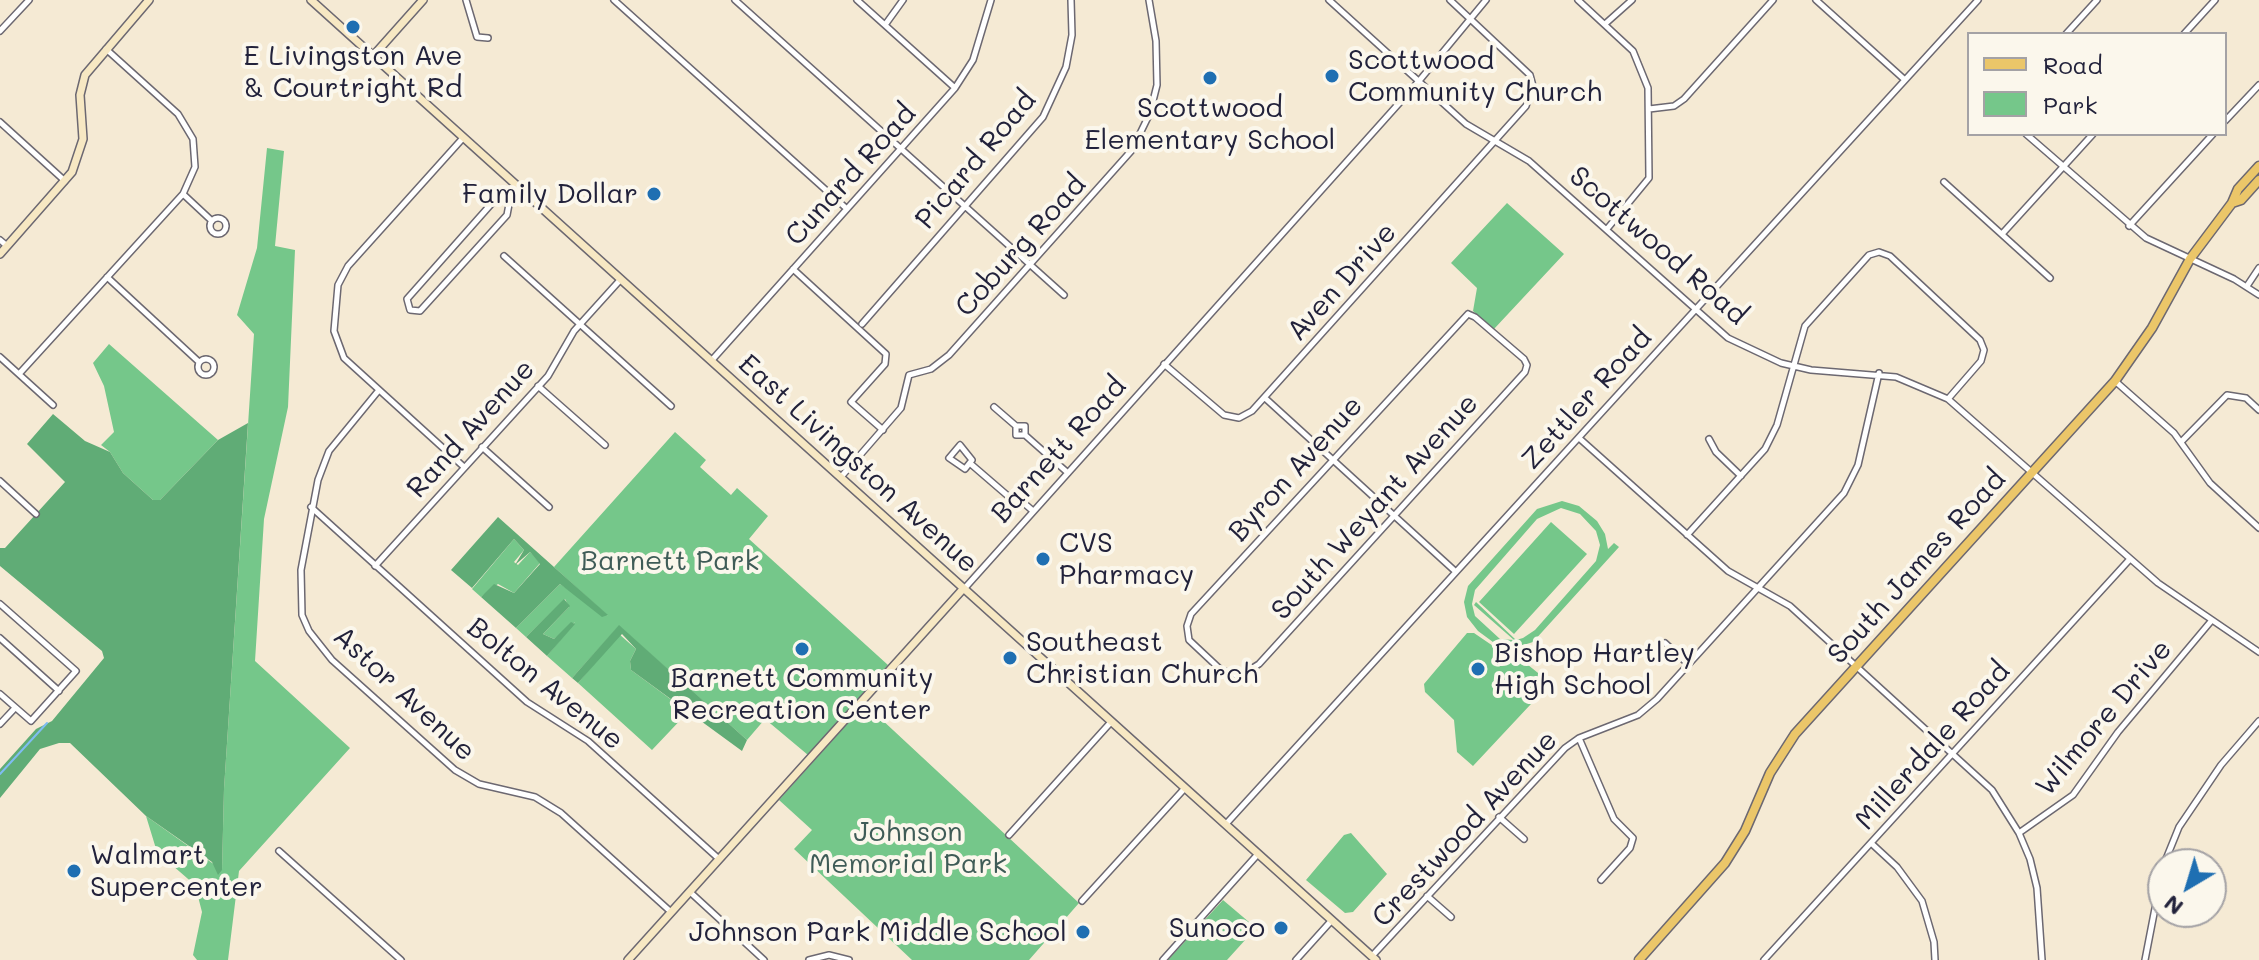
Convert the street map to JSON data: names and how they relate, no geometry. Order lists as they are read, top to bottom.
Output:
{
  "streets": {
    "main road": ["Barnett Road", "East Livingston Avenue", "South James Road"],
    "street": [
      "Picard Road",
      "Cunard Road",
      "Coburg Road",
      "Scottwood Road",
      "Aven Drive",
      "Zettler Road",
      "Rand Avenue",
      "Byron Avenue",
      "South Weyant Avenue",
      "Bolton Avenue",
      "Astor Avenue",
      "Wilmore Drive",
      "Millerdale Road",
      "Crestwood Avenue"
    ]
  },
  "crossings": [
    ["Cunard Road", "East Livingston Avenue"],
    ["Coburg Road", "East Livingston Avenue"],
    ["Scottwood Road", "Aven Drive"],
    ["Scottwood Road", "Zettler Road"],
    ["Scottwood Road", "Barnett Road"],
    ["Scottwood Road", "South James Road"],
    ["Scottwood Road", "Wilmore Drive"],
    ["Scottwood Road", "Millerdale Road"],
    ["Scottwood Road", "Crestwood Avenue"],
    ["Aven Drive", "Barnett Road"],
    ["Zettler Road", "East Livingston Avenue"],
    ["Rand Avenue", "East Livingston Avenue"],
    ["Rand Avenue", "Bolton Avenue"],
    ["Barnett Road", "East Livingston Avenue"],
    ["Barnett Road", "Bolton Avenue"],
    ["Barnett Road", "Astor Avenue"],
    ["East Livingston Avenue", "Crestwood Avenue"],
    ["Byron Avenue", "South Weyant Avenue"],
    ["Bolton Avenue", "Astor Avenue"]
  ],
  "parks": ["Barnett Park", "Johnson Memorial Park"],
  "places": [
    "E Livingston Ave & Courtright Rd",
    "Scottwood Community Church",
    "Scottwood Elementary School",
    "Family Dollar",
    "CVS Pharmacy",
    "Barnett Community Recreation Center",
    "Southeast Christian Church",
    "Bishop Hartley High School",
    "Walmart Supercenter",
    "Sunoco",
    "Johnson Park Middle School"
  ],
  "legend": ["Road", "Park"],
  "north": "bottom left"
}
